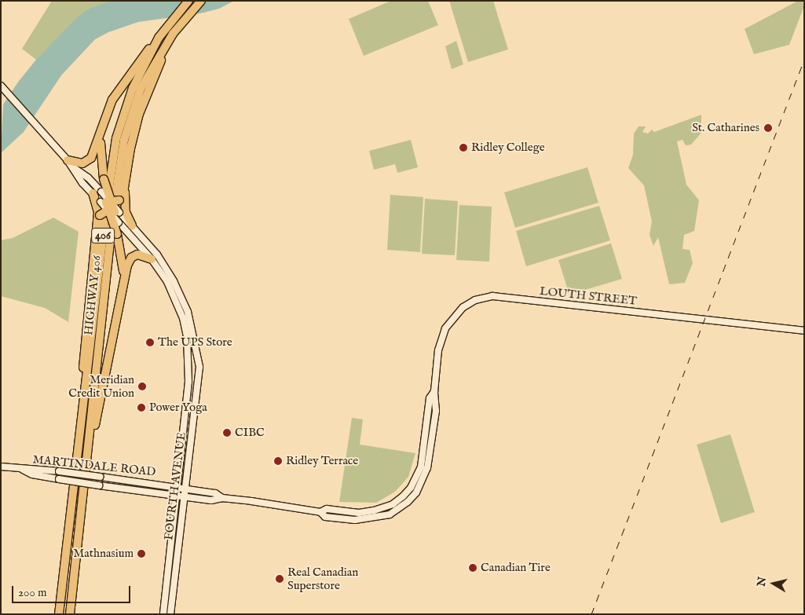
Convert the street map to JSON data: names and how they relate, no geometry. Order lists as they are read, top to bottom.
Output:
{
  "streets": {
    "highway": ["406", "HIGHWAY 406"],
    "main road": ["LOUTH STREET", "MARTINDALE ROAD", "FOURTH AVENUE"]
  },
  "crossings": [
    ["LOUTH STREET", "MARTINDALE ROAD"],
    ["LOUTH STREET", "FOURTH AVENUE"],
    ["MARTINDALE ROAD", "FOURTH AVENUE"]
  ],
  "places": [
    "St. Catharines",
    "Ridley College",
    "The UPS Store",
    "Meridian Credit Union",
    "Power Yoga",
    "CIBC",
    "Ridley Terrace",
    "Mathnasium",
    "Canadian Tire",
    "Real Canadian Superstore"
  ],
  "scale_bar": "200 m",
  "north": "left"
}
